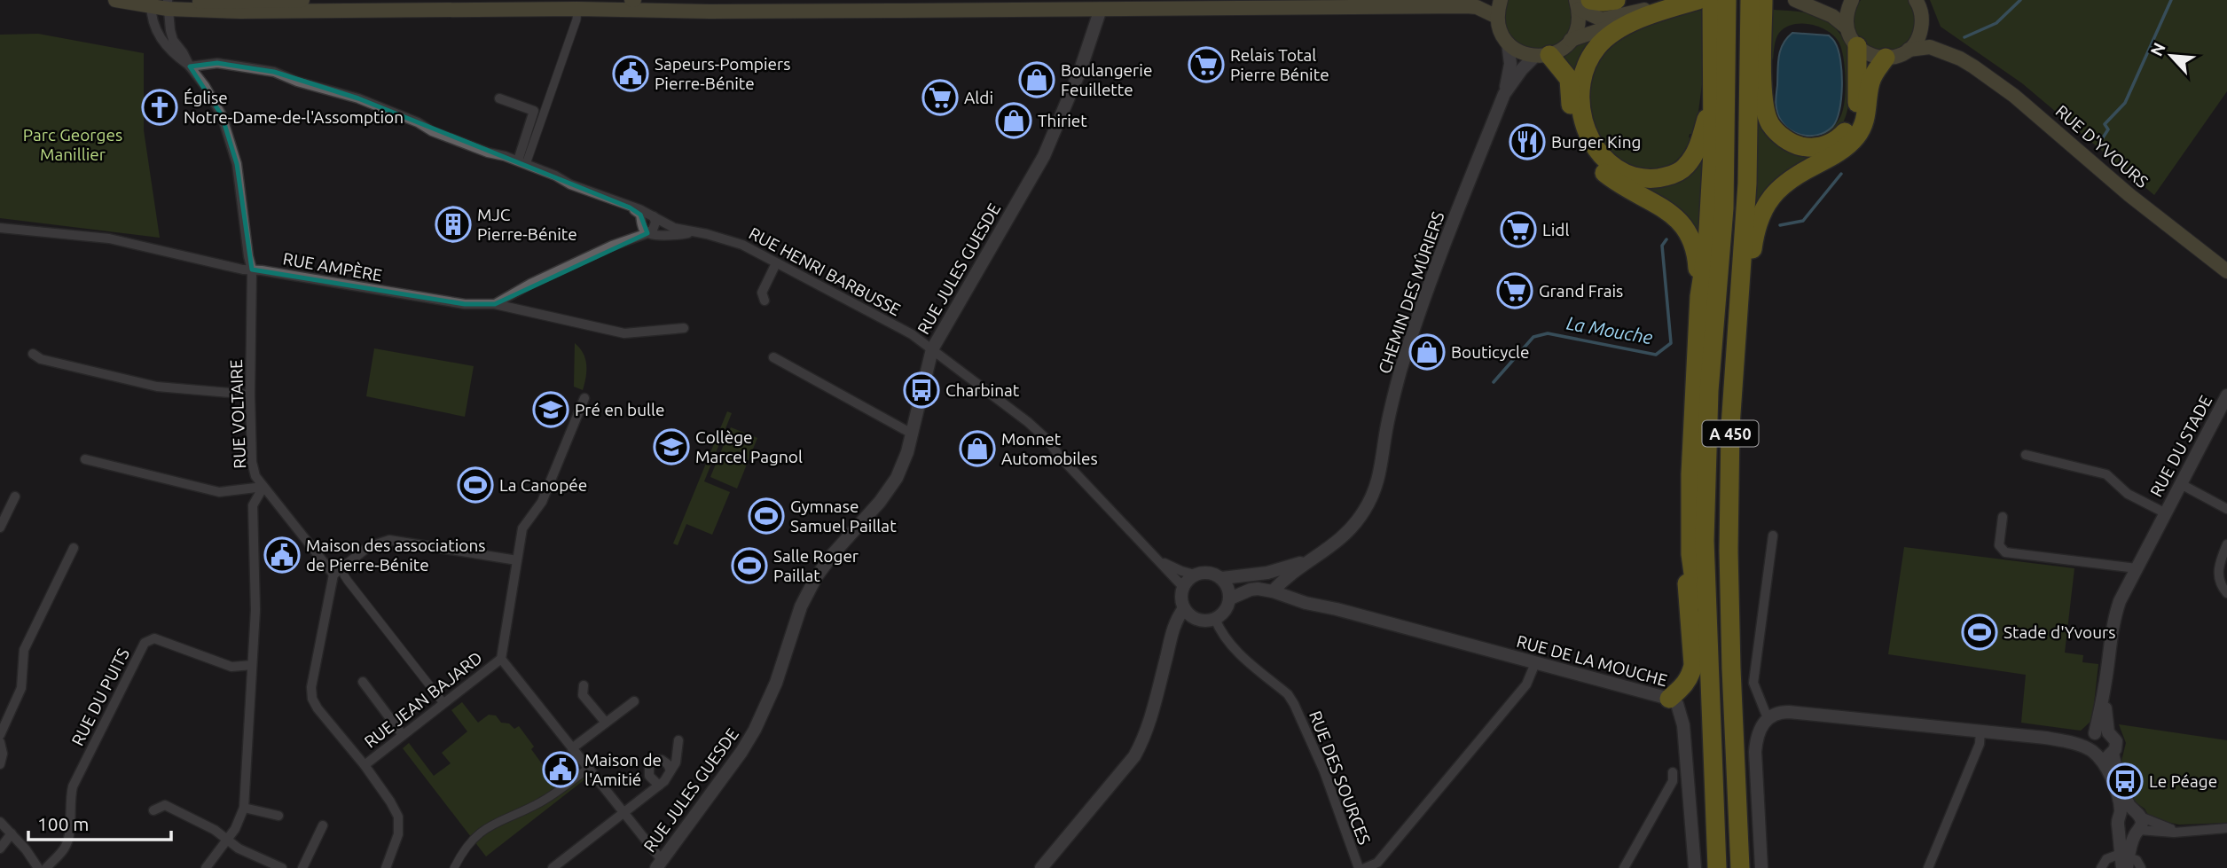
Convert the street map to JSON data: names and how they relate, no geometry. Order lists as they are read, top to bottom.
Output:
{
  "streets": {
    "highway": ["A 450"],
    "main road": ["RUE D'YVOURS"],
    "street": [
      "RUE AMPÈRE",
      "RUE JULES GUESDE",
      "RUE HENRI BARBUSSE",
      "CHEMIN DES MÛRIERS",
      "RUE VOLTAIRE",
      "RUE DU STADE",
      "RUE DE LA MOUCHE",
      "RUE DU PUITS",
      "RUE JEAN BAJARD",
      "RUE DES SOURCES"
    ]
  },
  "crossings": [
    ["RUE AMPÈRE", "RUE VOLTAIRE"],
    ["RUE JULES GUESDE", "RUE HENRI BARBUSSE"],
    ["RUE HENRI BARBUSSE", "CHEMIN DES MÛRIERS"],
    ["RUE HENRI BARBUSSE", "RUE VOLTAIRE"],
    ["RUE HENRI BARBUSSE", "RUE DE LA MOUCHE"],
    ["RUE HENRI BARBUSSE", "RUE DES SOURCES"],
    ["CHEMIN DES MÛRIERS", "RUE DE LA MOUCHE"],
    ["CHEMIN DES MÛRIERS", "RUE DES SOURCES"],
    ["RUE VOLTAIRE", "RUE DU PUITS"],
    ["RUE DE LA MOUCHE", "RUE DES SOURCES"]
  ],
  "water": ["La Mouche"],
  "parks": ["Parc Georges Manillier"],
  "places": {
    "supermarket": [
      "Relais Total Pierre Bénite",
      "Aldi",
      "Lidl",
      "Grand Frais"
    ],
    "public building": ["Sapeurs-Pompiers Pierre-Bénite", "Maison des associations de Pierre-Bénite", "Maison de l'Amitié"],
    "shop": [
      "Boulangerie Feuillette",
      "Thiriet",
      "Bouticycle",
      "Monnet Automobiles"
    ],
    "church": ["Église Notre-Dame-de-l'Assomption"],
    "restaurant": ["Burger King"],
    "building": ["MJC Pierre-Bénite"],
    "bus stop": ["Charbinat", "Le Péage"],
    "school or university": ["Pré en bulle", "Collège Marcel Pagnol"],
    "sports": [
      "La Canopée",
      "Gymnase Samuel Paillat",
      "Salle Roger Paillat",
      "Stade d'Yvours"
    ]
  },
  "scale_bar": "100 m",
  "north": "top left"
}
